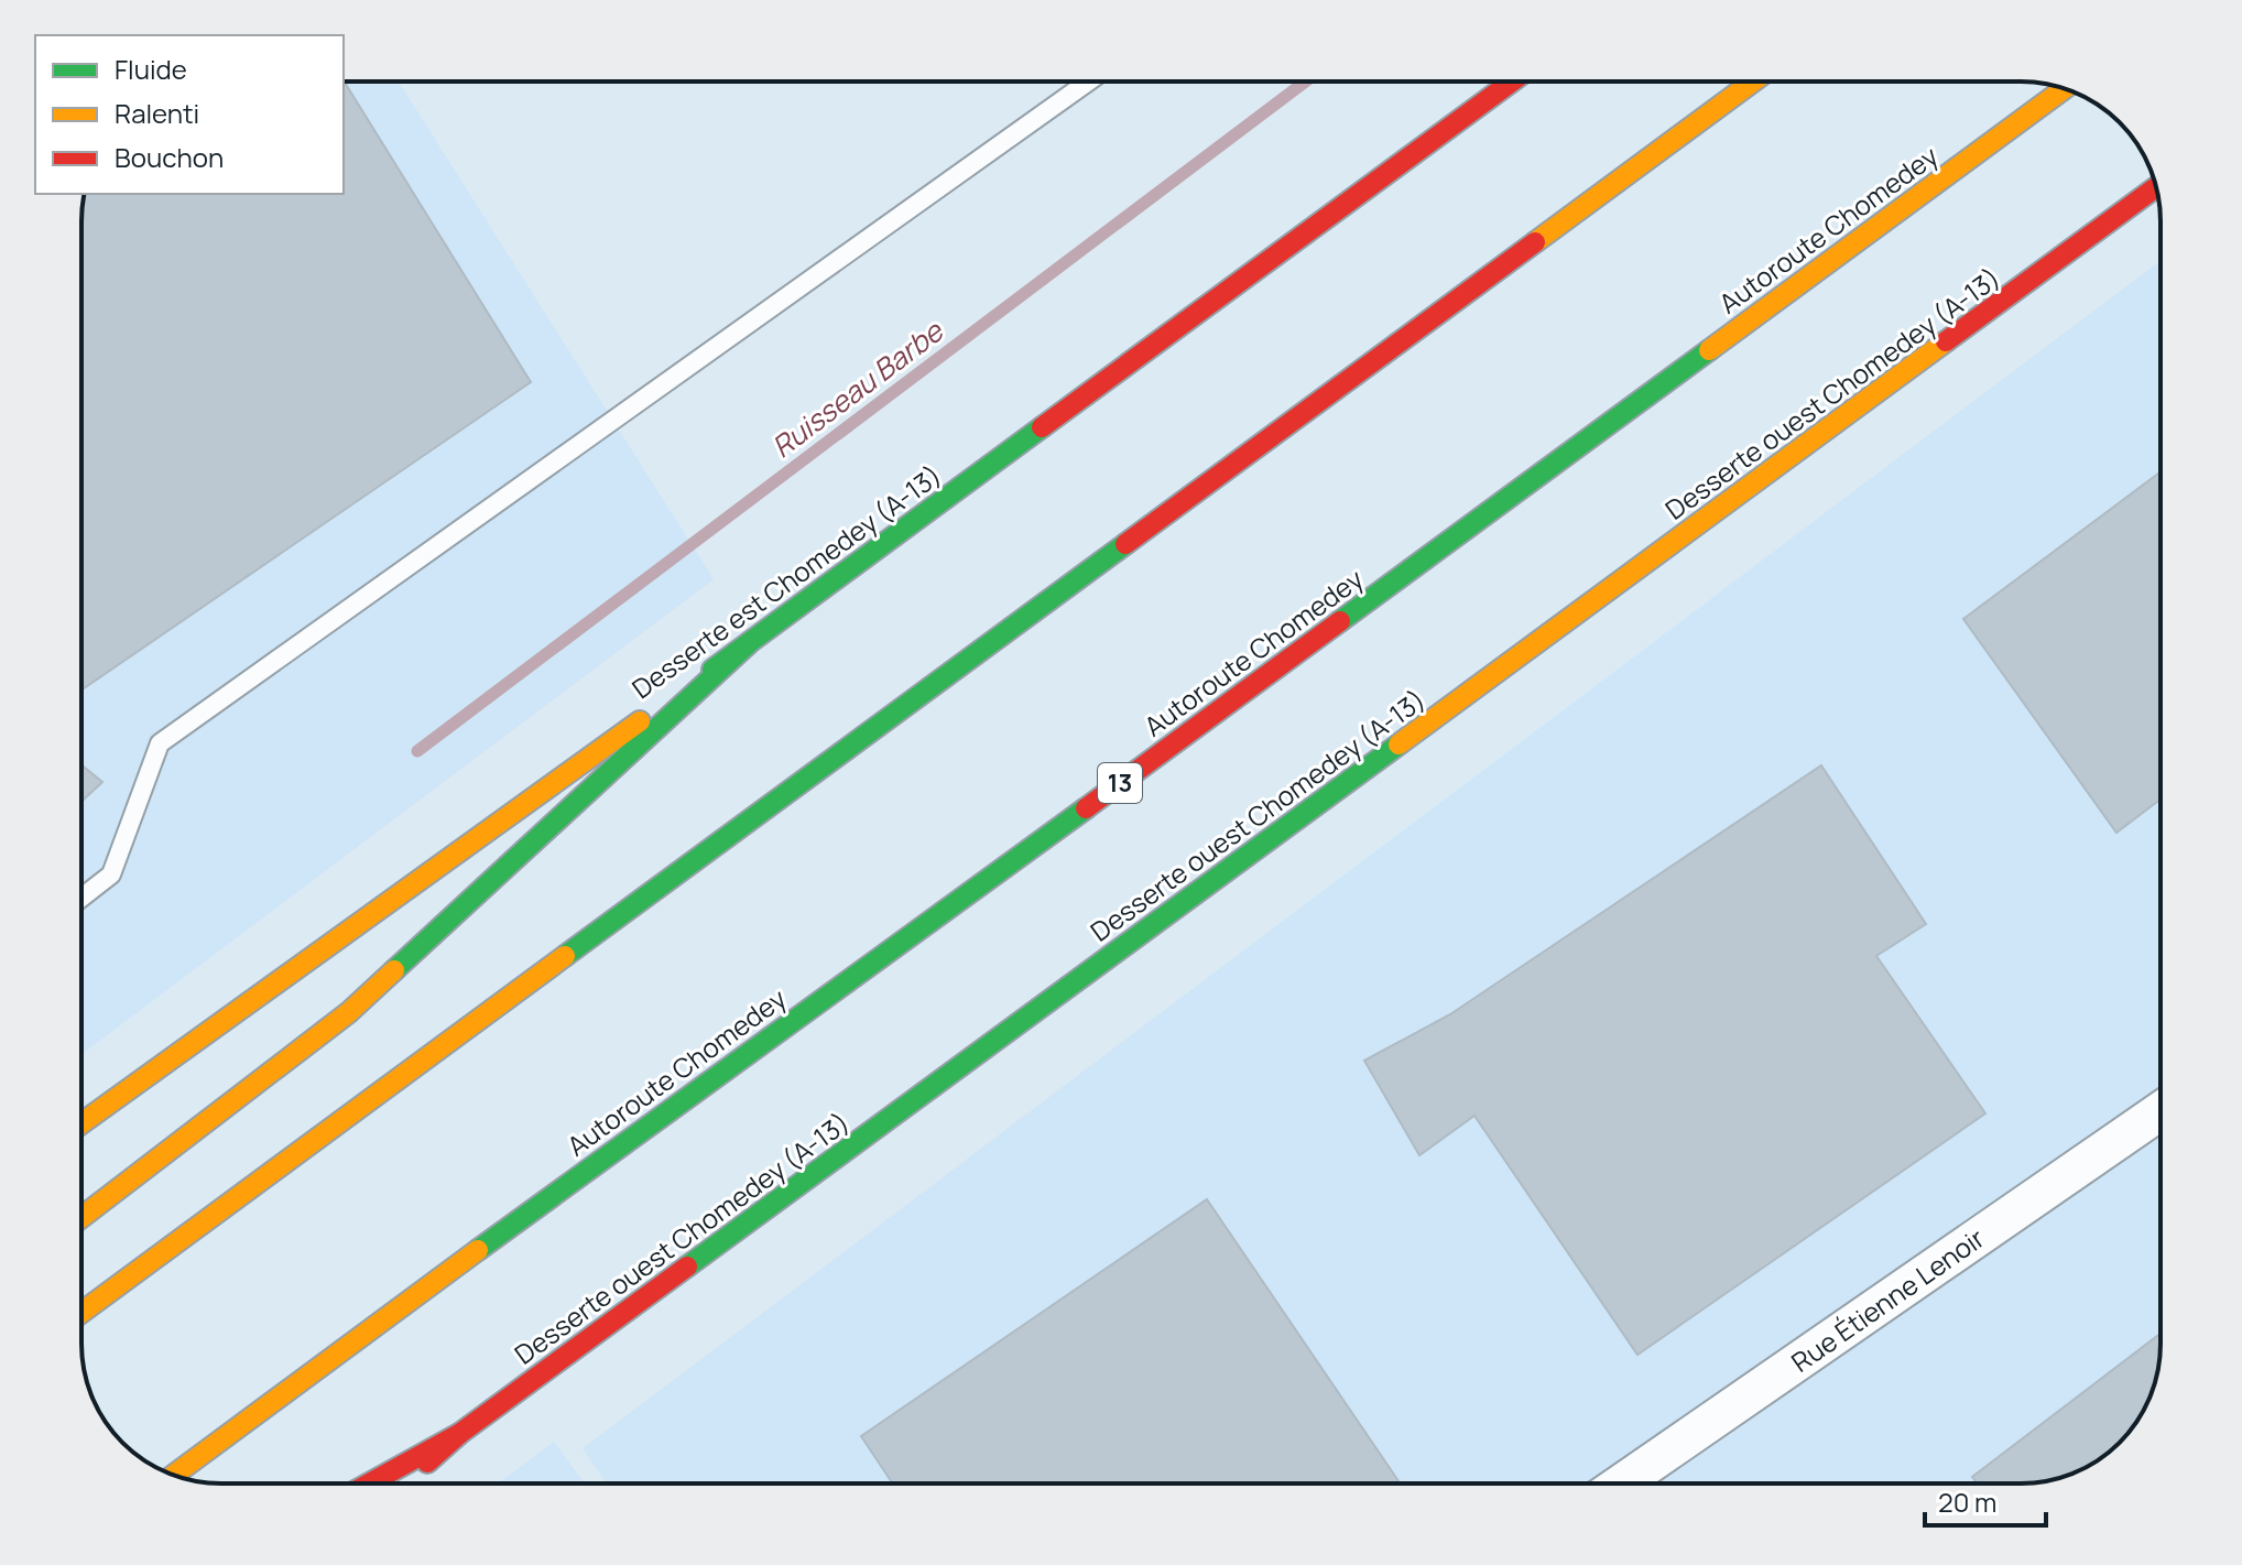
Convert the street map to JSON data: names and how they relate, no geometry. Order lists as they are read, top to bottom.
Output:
{
  "streets": {
    "main road": [
      "Autoroute Chomedey",
      "Desserte ouest Chomedey (A-13)",
      "Desserte est Chomedey (A-13)",
      "13"
    ],
    "street": ["Rue Étienne Lenoir"]
  },
  "water": ["Ruisseau Barbe"],
  "legend": ["Fluide", "Ralenti", "Bouchon"],
  "scale_bar": "20 m"
}
